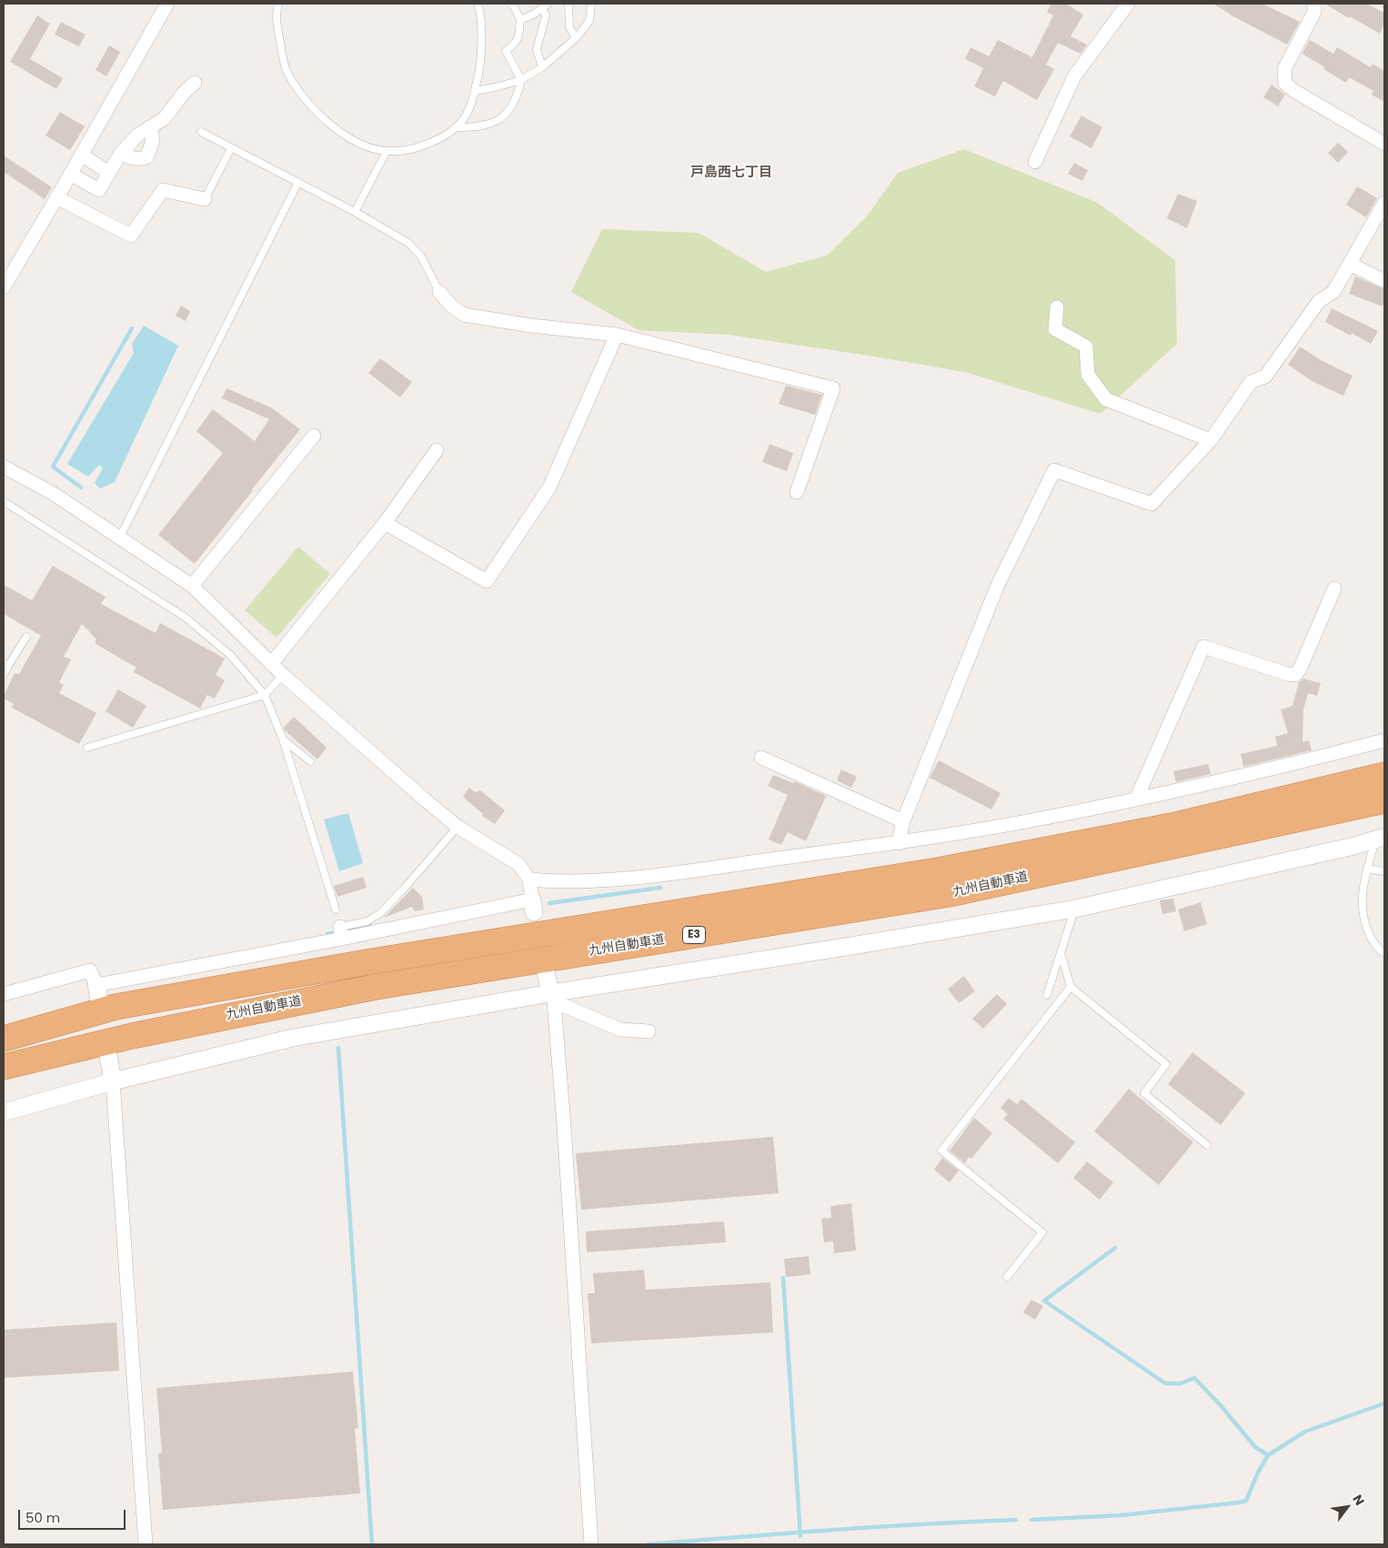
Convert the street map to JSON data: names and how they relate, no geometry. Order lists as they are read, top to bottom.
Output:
{
  "streets": {
    "highway": ["九州自動車道", "E3"]
  },
  "districts": ["戸島西七丁目"],
  "scale_bar": "50 m",
  "north": "top right"
}
